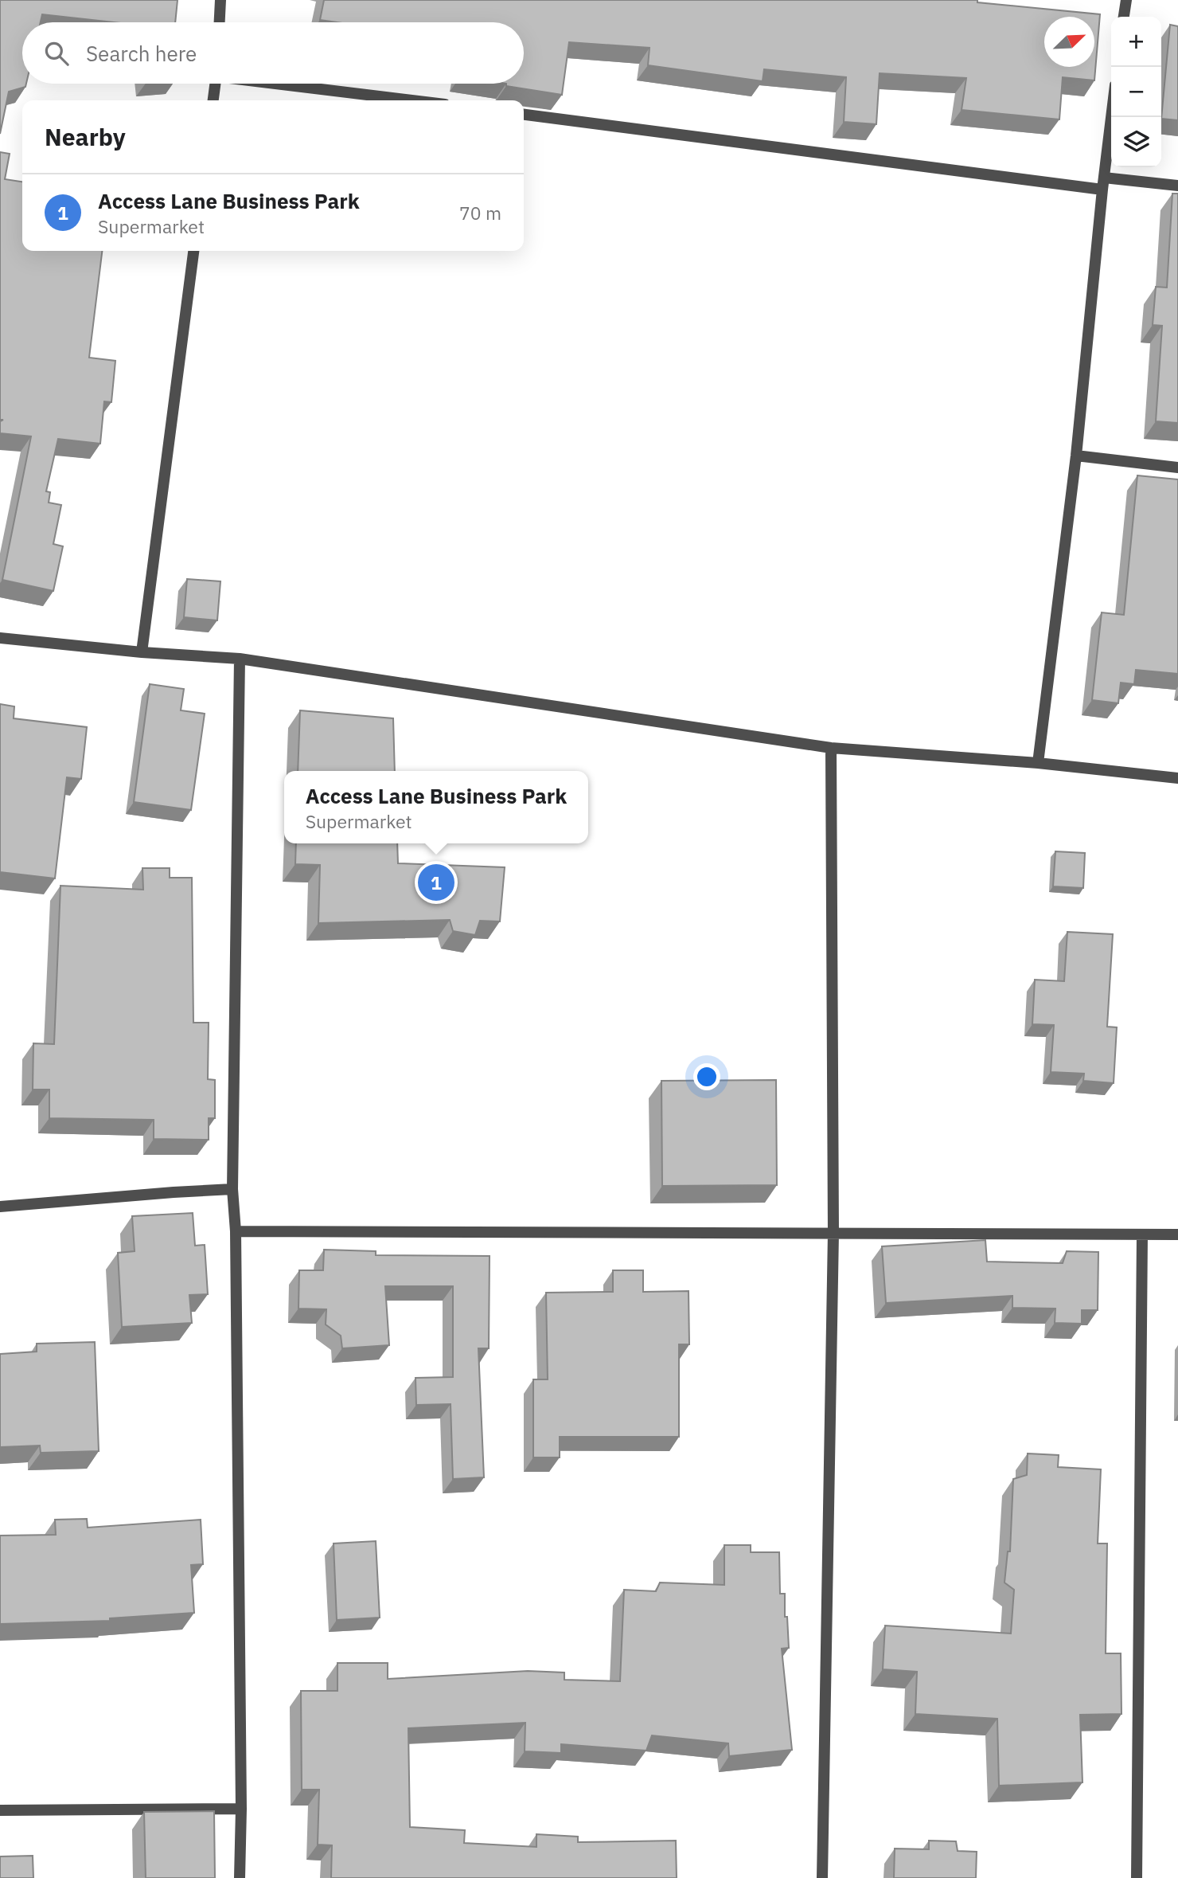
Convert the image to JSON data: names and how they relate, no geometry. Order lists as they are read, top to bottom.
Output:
{
  "north": "top right",
  "page": {
    "map_buttons": ["+", "−"],
    "search": "Search here",
    "heading": "Nearby",
    "list": [
      {
        "mark": "1",
        "name": "Access Lane Business Park",
        "note": "Supermarket",
        "value": "70 m"
      }
    ],
    "popup": ["Access Lane Business Park", "Supermarket"],
    "pins": "1"
  }
}
